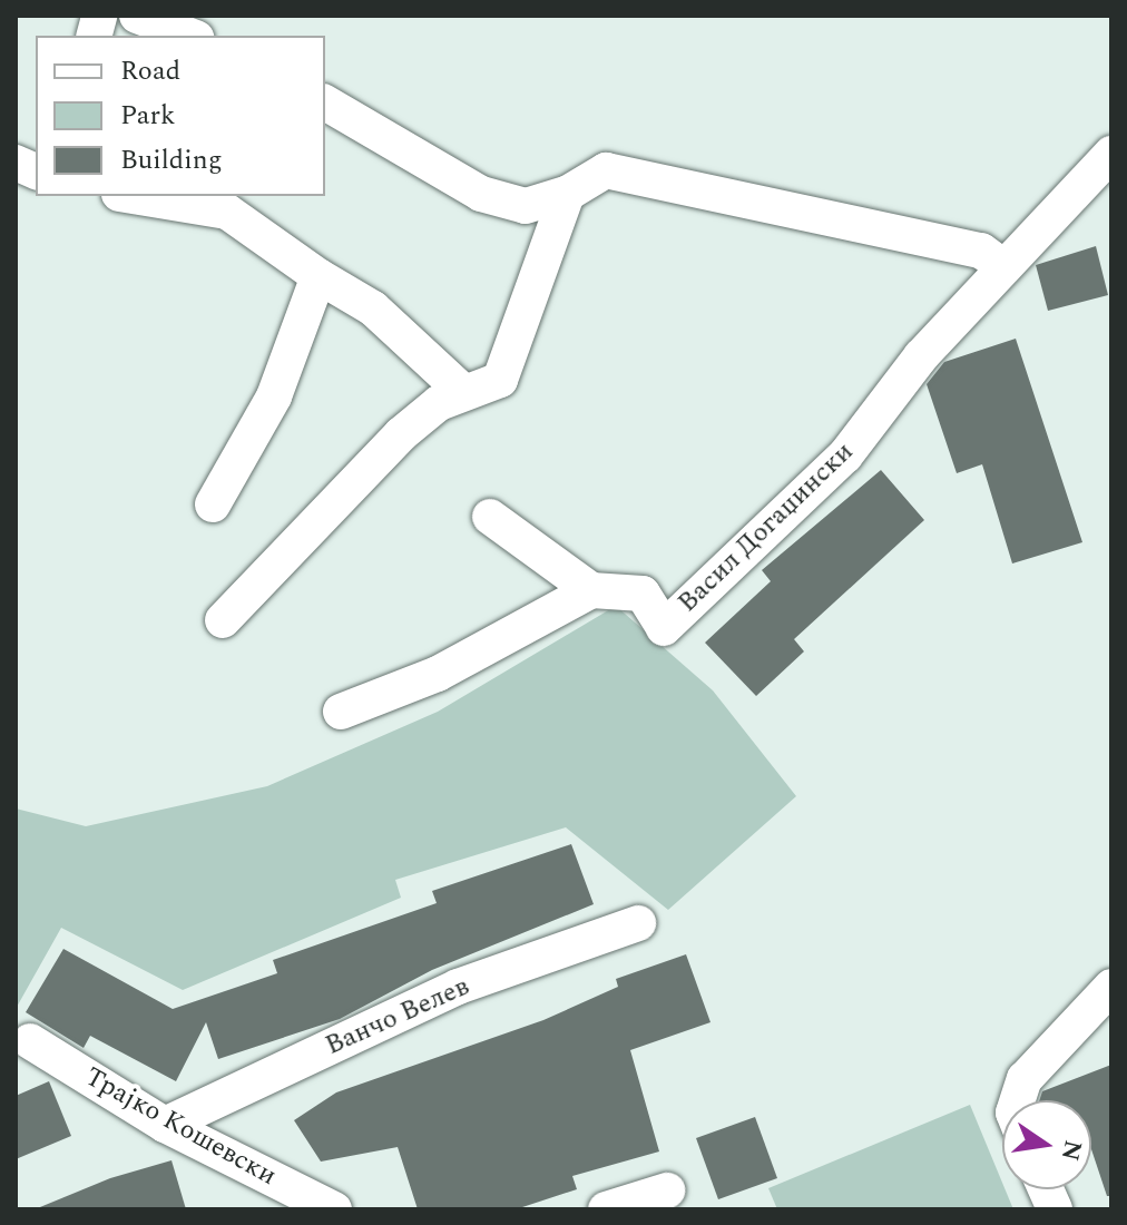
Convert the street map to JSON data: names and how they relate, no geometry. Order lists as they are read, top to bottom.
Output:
{
  "streets": {
    "street": ["Васил Догаџински", "Ванчо Велев", "Трајко Кошевски"]
  },
  "crossings": [
    ["Ванчо Велев", "Трајко Кошевски"]
  ],
  "legend": ["Road", "Park", "Building"],
  "north": "right"
}
